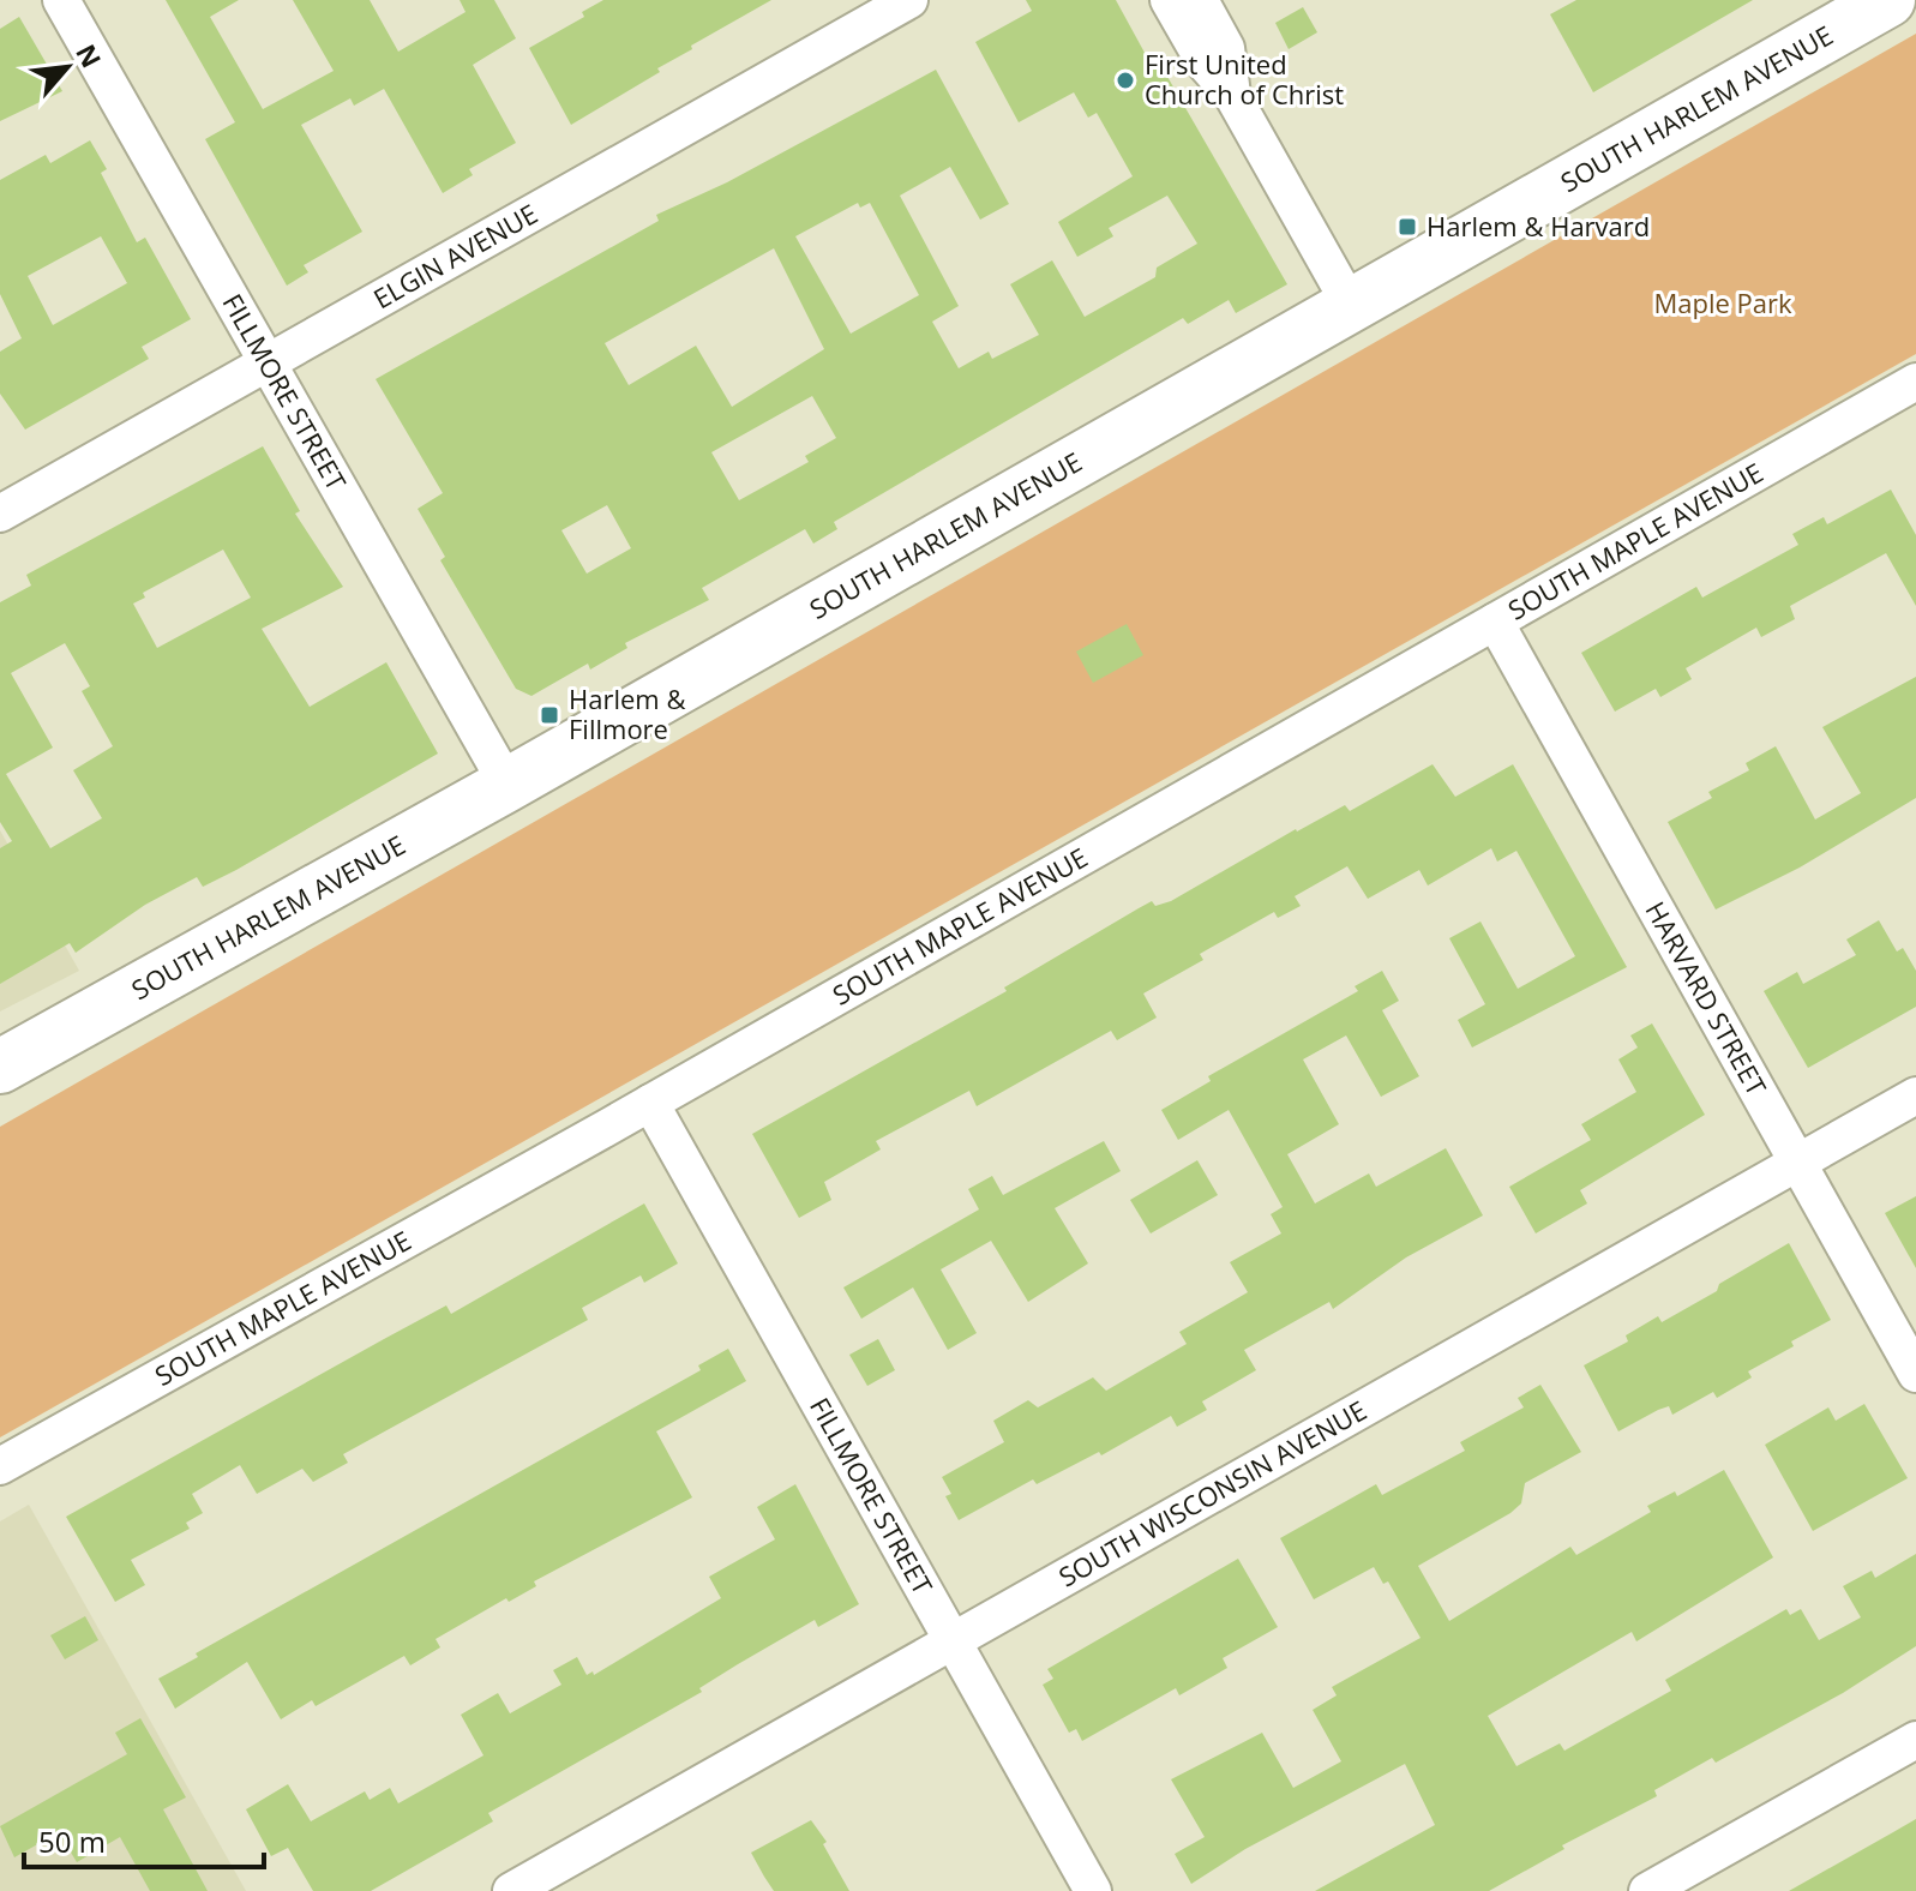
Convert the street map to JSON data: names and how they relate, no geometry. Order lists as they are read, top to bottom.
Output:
{
  "streets": {
    "main road": ["SOUTH HARLEM AVENUE"],
    "street": [
      "ELGIN AVENUE",
      "FILLMORE STREET",
      "SOUTH MAPLE AVENUE",
      "HARVARD STREET",
      "SOUTH WISCONSIN AVENUE"
    ]
  },
  "crossings": [
    ["SOUTH HARLEM AVENUE", "FILLMORE STREET"],
    ["ELGIN AVENUE", "FILLMORE STREET"],
    ["FILLMORE STREET", "SOUTH MAPLE AVENUE"],
    ["FILLMORE STREET", "SOUTH WISCONSIN AVENUE"],
    ["SOUTH MAPLE AVENUE", "HARVARD STREET"],
    ["HARVARD STREET", "SOUTH WISCONSIN AVENUE"]
  ],
  "parks": ["Maple Park"],
  "places": {
    "other": ["First United Church of Christ"],
    "transit": ["Harlem & Harvard", "Harlem & Fillmore"]
  },
  "scale_bar": "50 m",
  "north": "top right"
}
